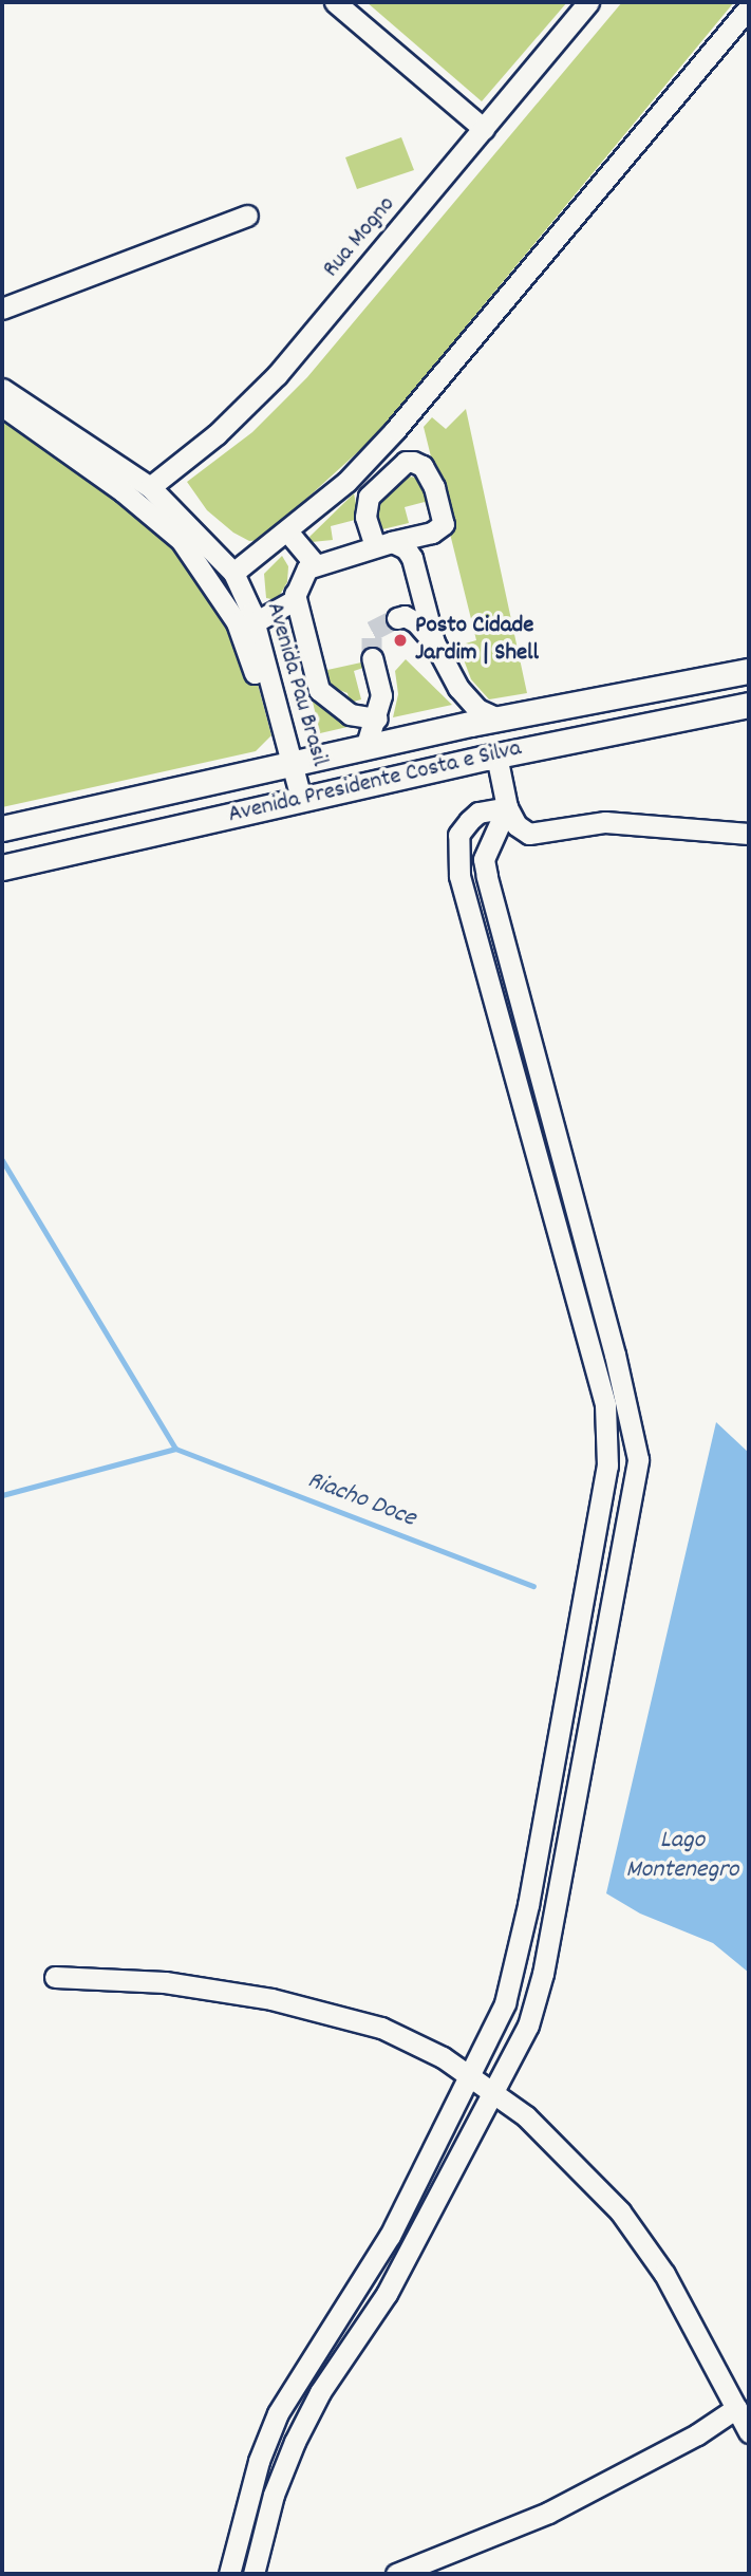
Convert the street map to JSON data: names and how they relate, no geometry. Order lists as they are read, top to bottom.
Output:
{
  "streets": {
    "main road": ["Avenida Presidente Costa e Silva"],
    "street": ["Rua Mogno", "Avenida Pau Brasil"]
  },
  "crossings": [
    ["Rua Mogno", "Avenida Pau Brasil"],
    ["Avenida Pau Brasil", "Avenida Presidente Costa e Silva"]
  ],
  "water": ["Riacho Doce", "Lago Montenegro"],
  "places": ["Posto Cidade Jardim | Shell"]
}
